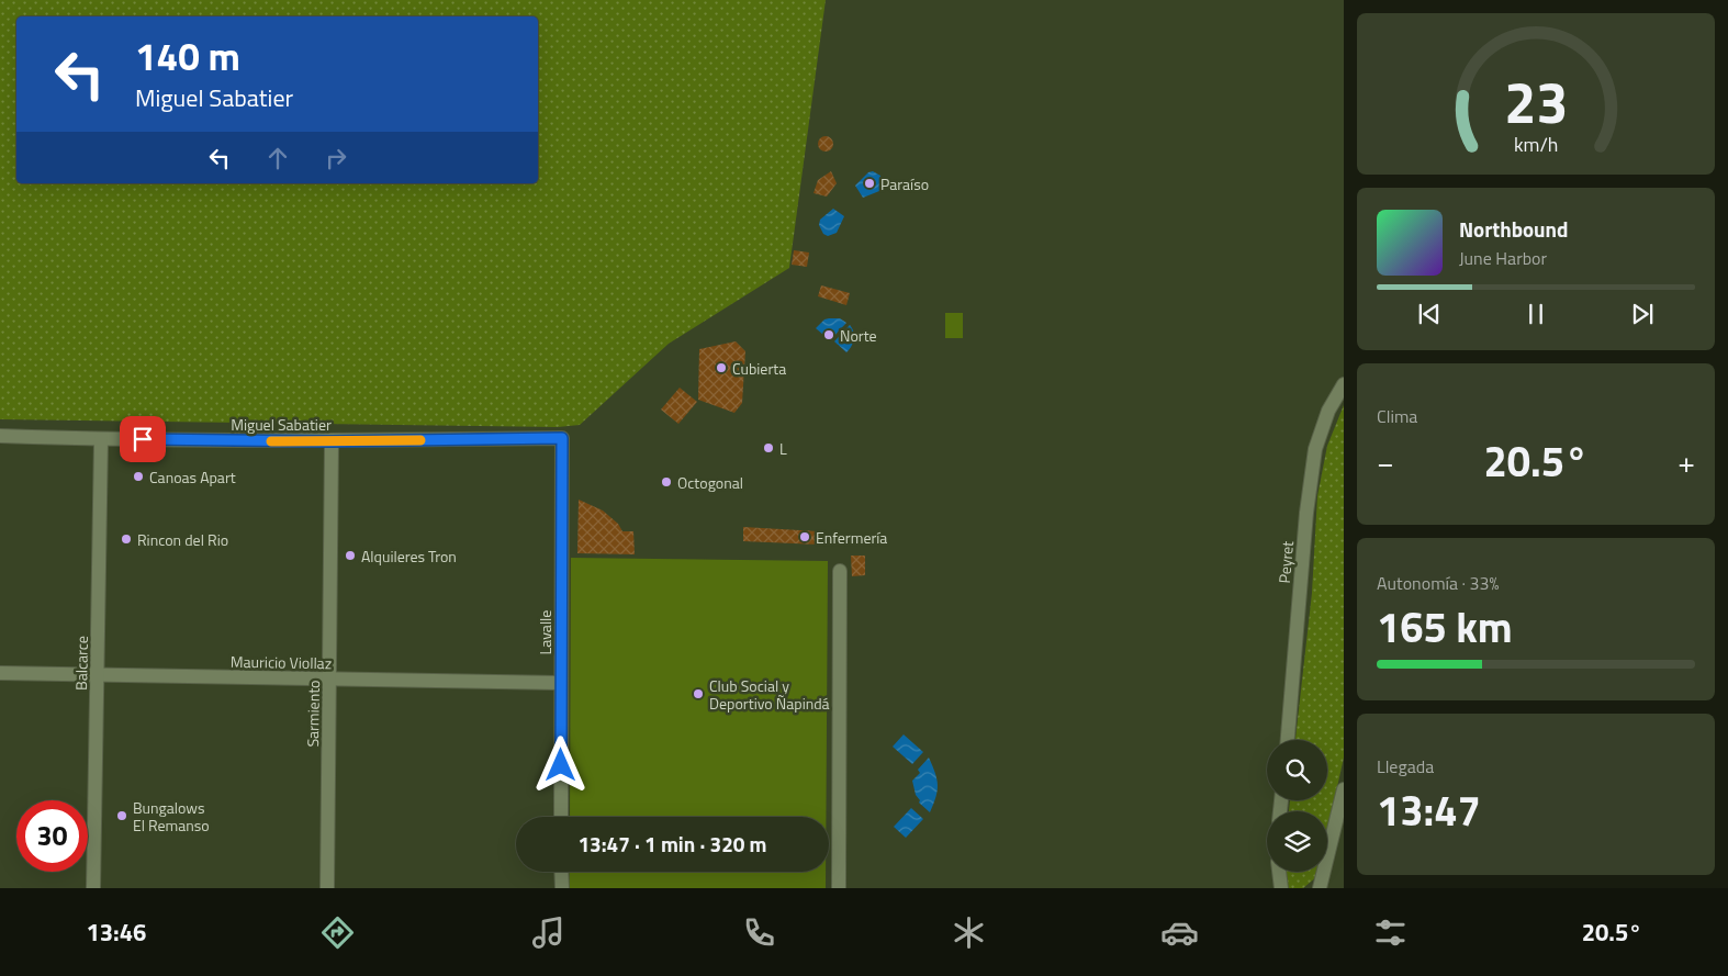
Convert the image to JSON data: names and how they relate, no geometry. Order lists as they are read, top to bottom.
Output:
{
  "streets": {
    "street": [
      "Miguel Sabatier",
      "Peyret",
      "Lavalle",
      "Mauricio Viollaz",
      "Balcarce",
      "Sarmiento"
    ]
  },
  "crossings": [
    ["Miguel Sabatier", "Lavalle"],
    ["Miguel Sabatier", "Balcarce"],
    ["Miguel Sabatier", "Sarmiento"],
    ["Lavalle", "Mauricio Viollaz"],
    ["Mauricio Viollaz", "Balcarce"],
    ["Mauricio Viollaz", "Sarmiento"]
  ],
  "places": [
    "Paraíso",
    "Norte",
    "Cubierta",
    "L",
    "Canoas Apart",
    "Octogonal",
    "Enfermería",
    "Rincon del Rio",
    "Alquileres Tron",
    "Club Social y Deportivo Ñapindá",
    "Bungalows El Remanso"
  ],
  "page": {
    "turn": ["140 m", "Miguel Sabatier"],
    "song": ["Northbound", "June Harbor"],
    "tile": [
      "Clima",
      ["Autonomía · 33%", "165 km"],
      ["Llegada", "13:47"]
    ],
    "heat": ["−", "20.5°", "+"],
    "limit": "30",
    "trip": "13:47 · 1 min · 320 m",
    "tabs": ["13:46", "20.5°"],
    "gauge": ["23", "km/h"]
  }
}
